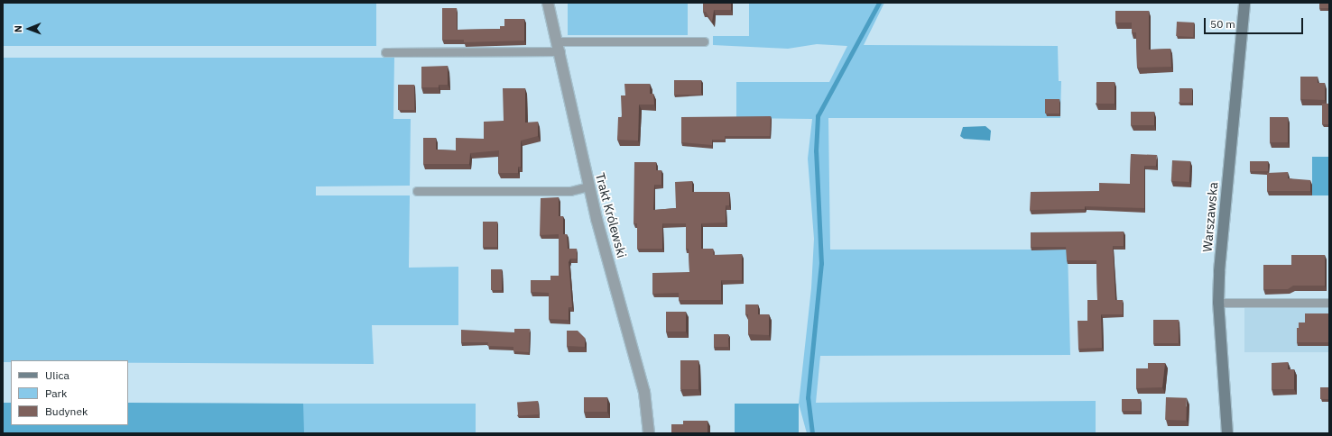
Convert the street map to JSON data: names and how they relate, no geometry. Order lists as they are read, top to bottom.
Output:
{
  "streets": {
    "main road": ["Warszawska"],
    "street": ["Trakt Królewski"]
  },
  "legend": ["Ulica", "Park", "Budynek"],
  "scale_bar": "50 m",
  "north": "left"
}
